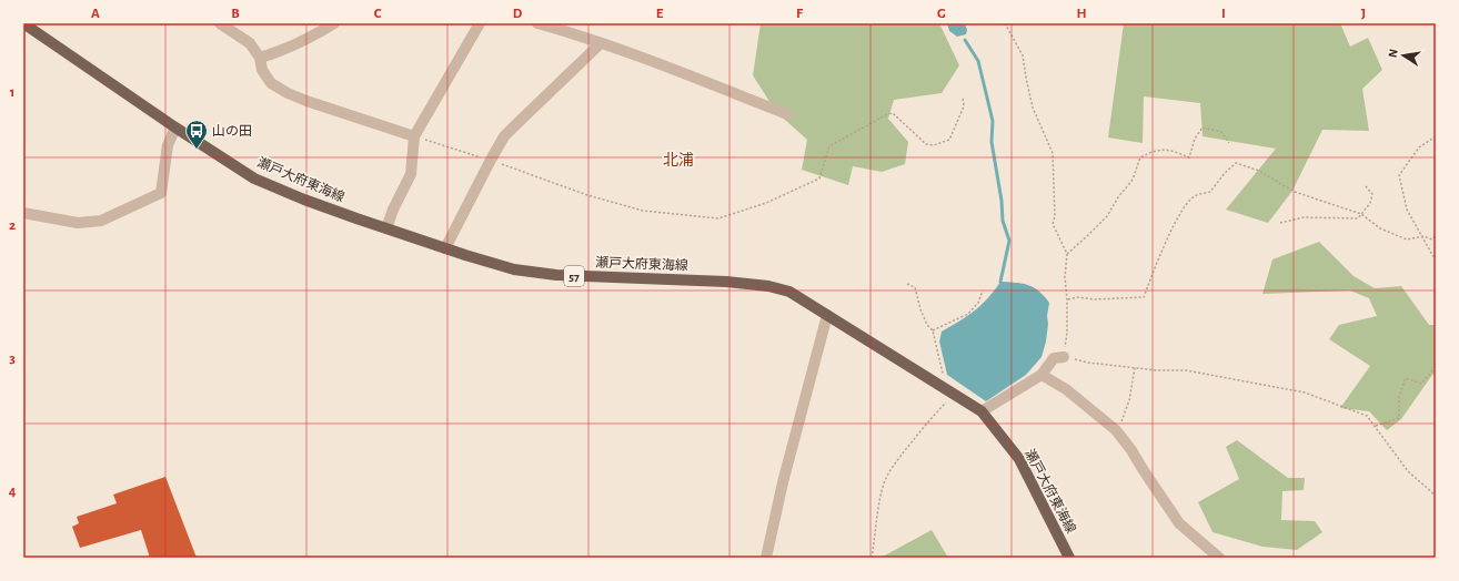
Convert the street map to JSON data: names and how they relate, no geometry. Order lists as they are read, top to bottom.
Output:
{
  "streets": {
    "main road": ["瀬戸大府東海線", "57"]
  },
  "districts": ["北浦"],
  "places": {
    "bus stop": ["山の田"]
  },
  "north": "left",
  "grid": {
    "columns": [
      "A",
      "B",
      "C",
      "D",
      "E",
      "F",
      "G",
      "H",
      "I",
      "J"
    ],
    "rows": [
      "1",
      "2",
      "3",
      "4"
    ]
  }
}
